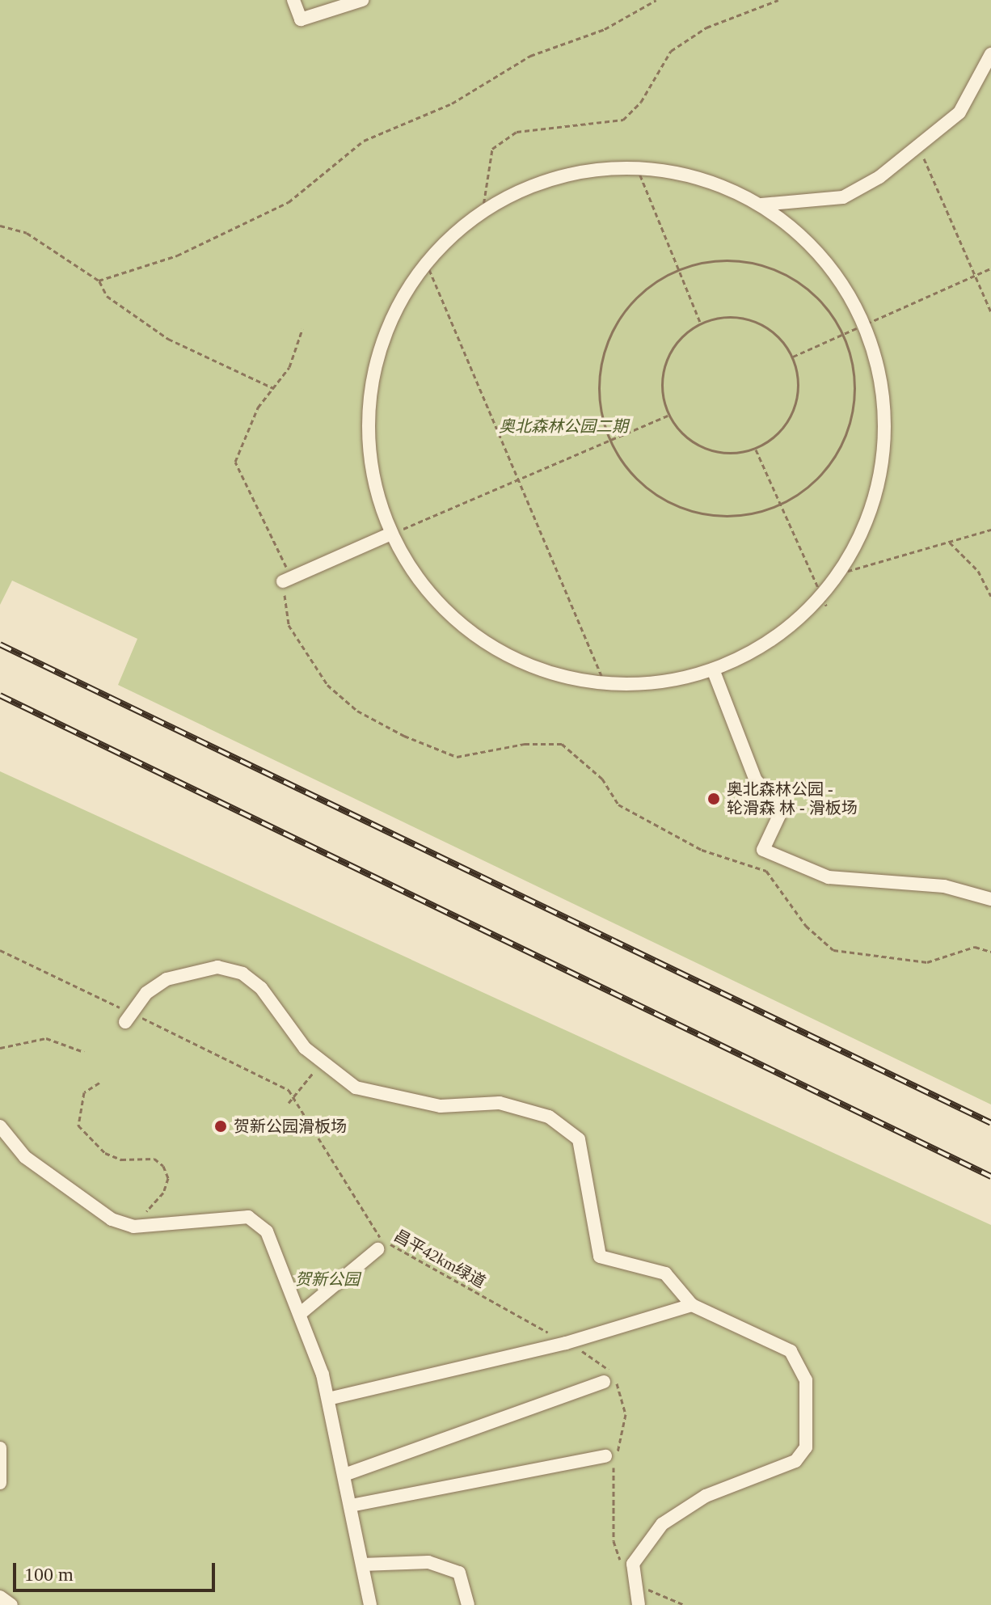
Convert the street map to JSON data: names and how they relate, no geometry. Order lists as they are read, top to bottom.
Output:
{
  "streets": {
    "path": ["昌平42km绿道"]
  },
  "parks": ["奥北森林公园二期", "贺新公园"],
  "places": ["奥北森林公园 - 轮滑森 林 - 滑板场", "贺新公园滑板场"],
  "scale_bar": "100 m"
}
